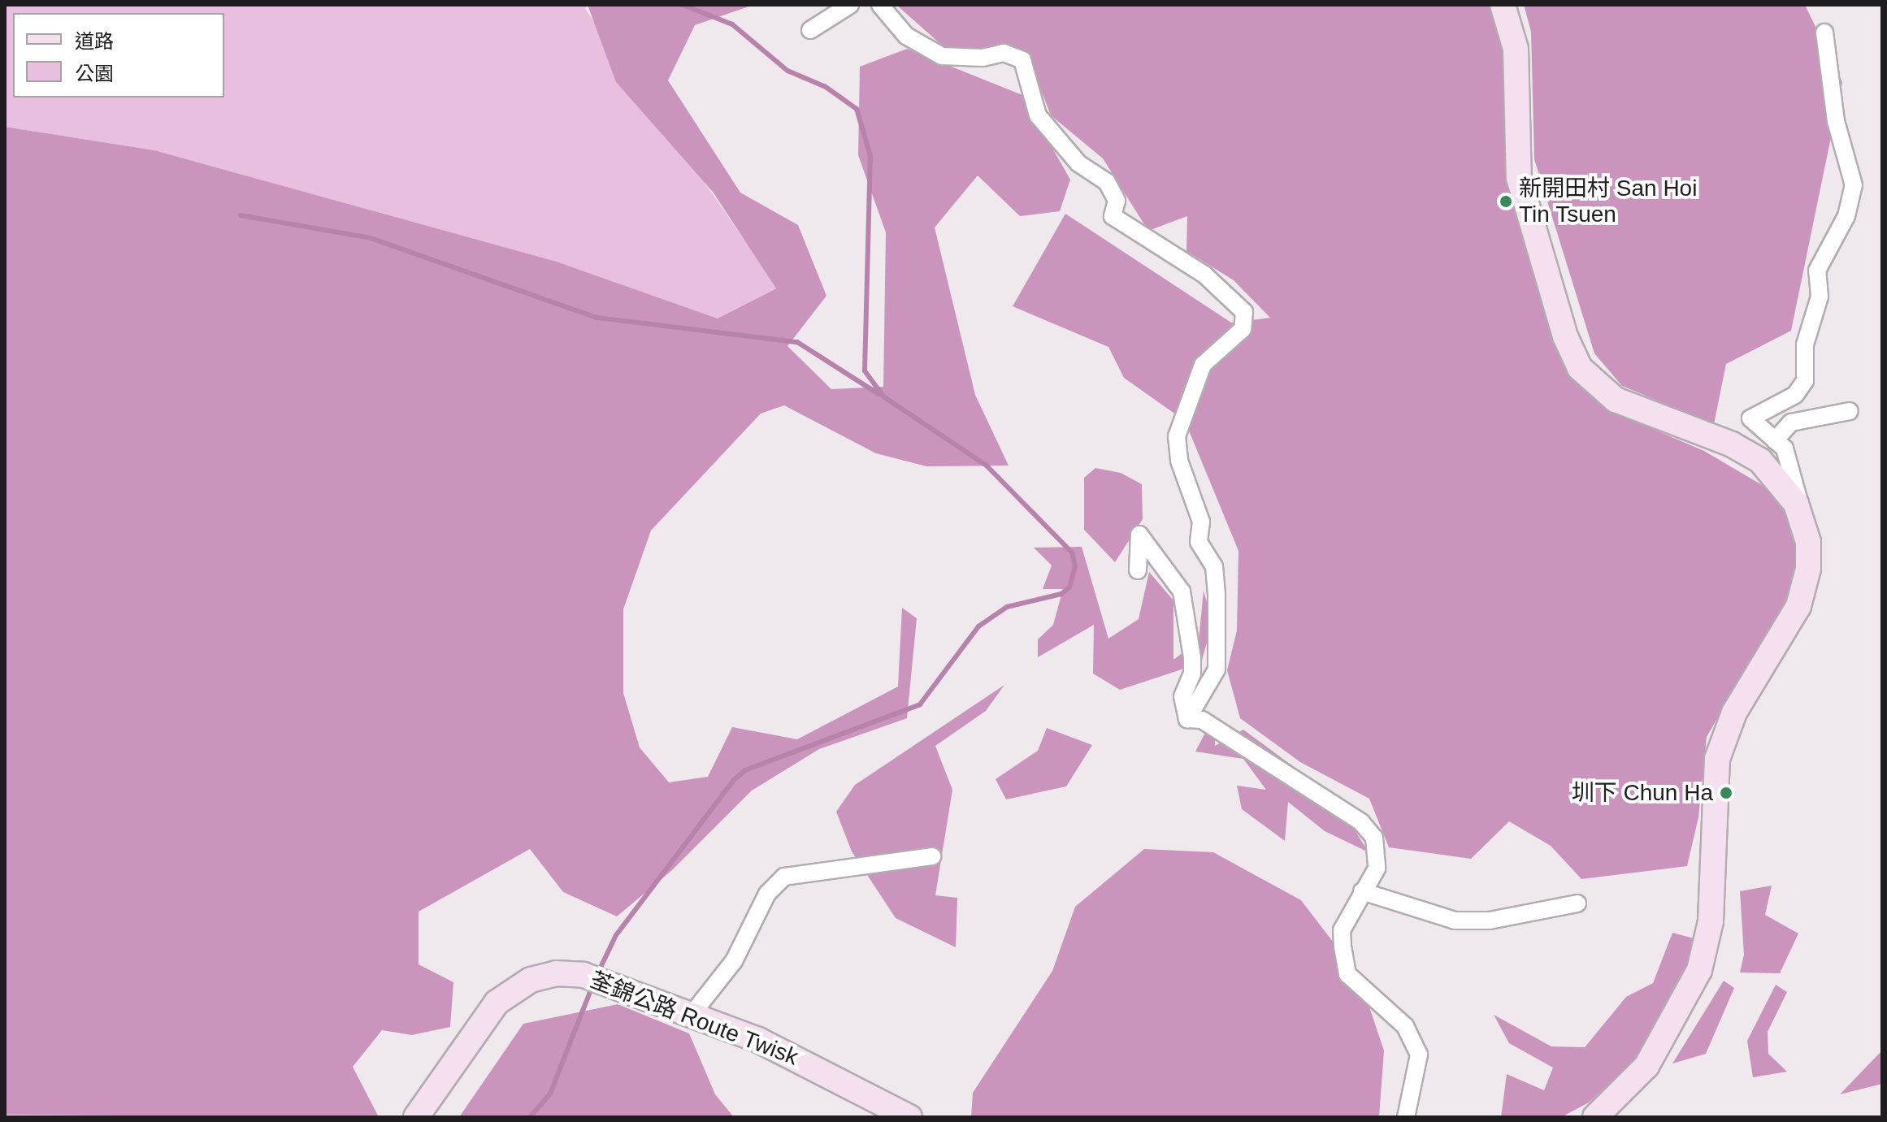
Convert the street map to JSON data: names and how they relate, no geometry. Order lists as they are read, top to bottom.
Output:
{
  "streets": {
    "main road": ["荃錦公路 Route Twisk"]
  },
  "places": ["新開田村 San Hoi Tin Tsuen", "圳下 Chun Ha"],
  "legend": ["道路", "公園"]
}
